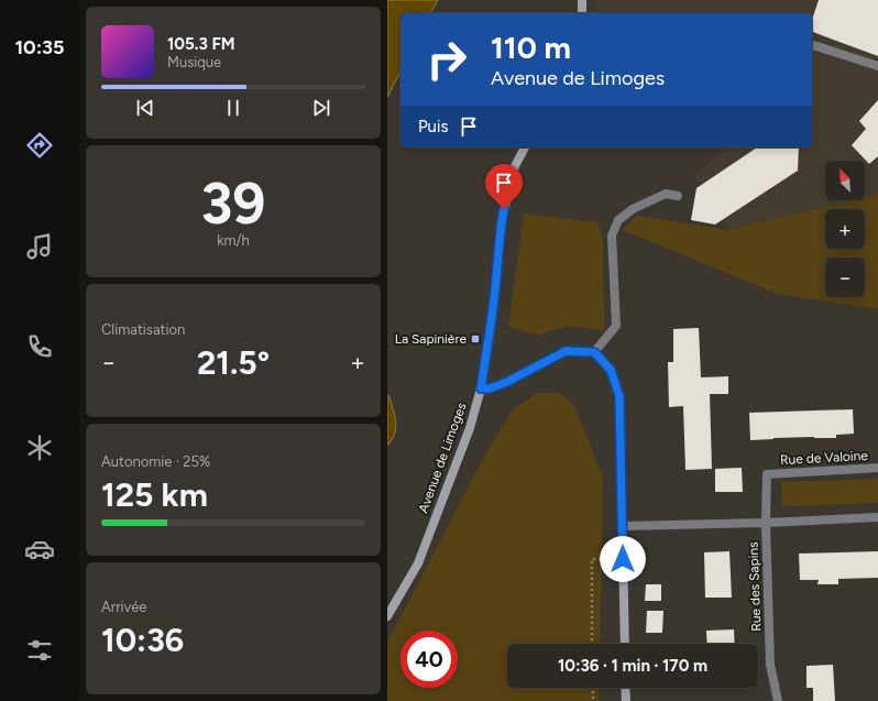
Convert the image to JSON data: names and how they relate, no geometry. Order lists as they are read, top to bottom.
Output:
{
  "streets": {
    "main road": ["Avenue de Limoges"],
    "street": ["Rue de Valoine", "Rue des Sapins"]
  },
  "crossings": [
    ["Rue de Valoine", "Rue des Sapins"]
  ],
  "places": {
    "transit": ["La Sapinière"]
  },
  "north": "top left",
  "page": {
    "tabs": "10:35",
    "turn": ["110 m", "Avenue de Limoges"],
    "song": ["105.3 FM", "Musique"],
    "then": "Puis",
    "tile": [
      ["39", "km/h"],
      "Climatisation",
      ["Autonomie · 25%", "125 km"],
      ["Arrivée", "10:36"]
    ],
    "map_buttons": ["+", "−"],
    "heat": ["−", "21.5°", "+"],
    "limit": "40",
    "trip": "10:36 · 1 min · 170 m"
  }
}
